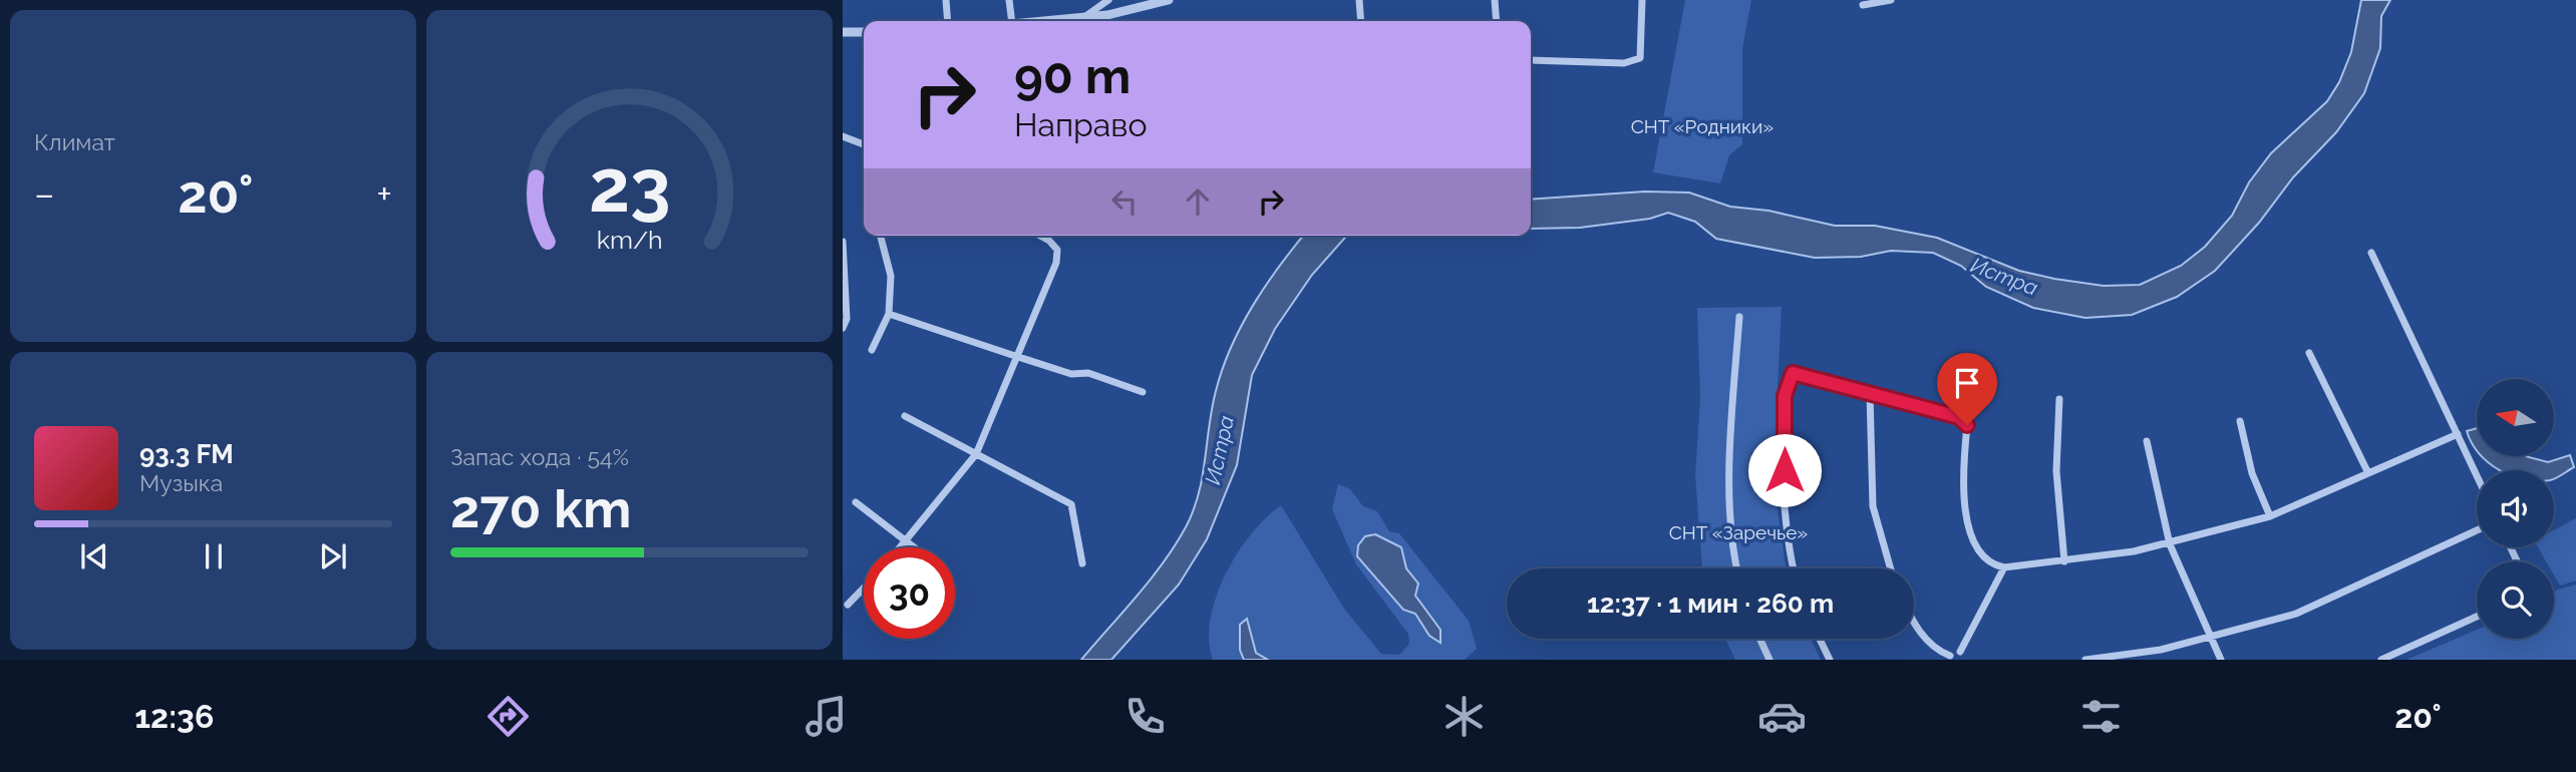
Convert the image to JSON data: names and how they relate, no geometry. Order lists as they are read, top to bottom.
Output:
{
  "water": ["Истра"],
  "parks": ["СНТ «Родники»", "СНТ «Заречье»"],
  "north": "left",
  "page": {
    "tile": [
      "Климат",
      ["Запас хода · 54%", "270 km"]
    ],
    "turn": ["90 m", "Направо"],
    "heat": ["−", "20°", "+"],
    "song": ["93.3 FM", "Музыка"],
    "limit": "30",
    "trip": "12:37 · 1 мин · 260 m",
    "tabs": ["12:36", "20°"],
    "gauge": ["23", "km/h"]
  }
}
